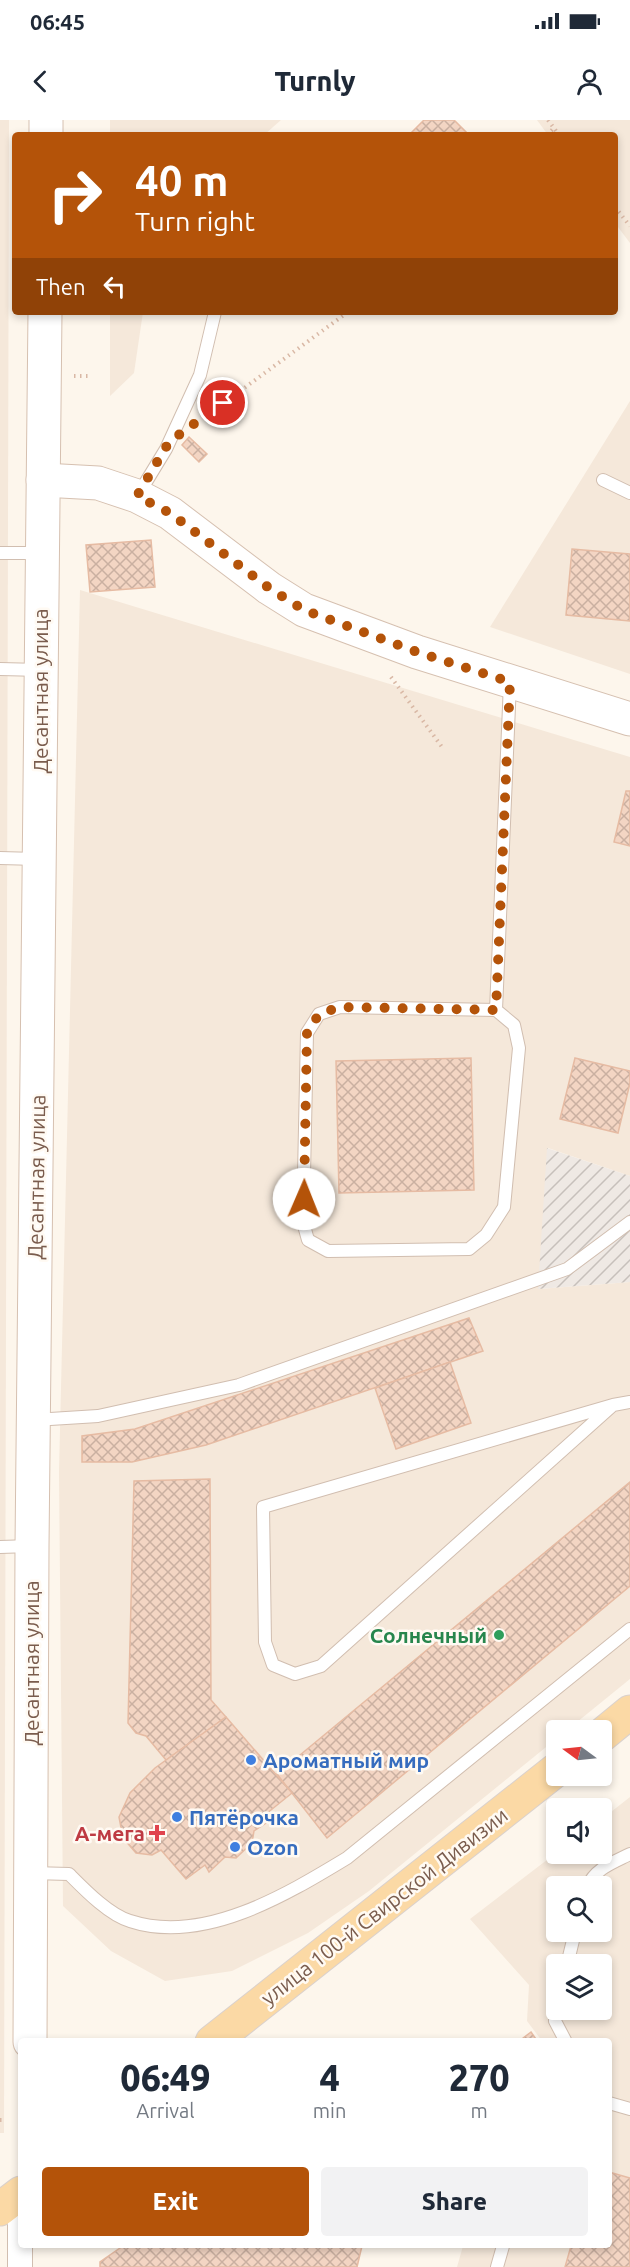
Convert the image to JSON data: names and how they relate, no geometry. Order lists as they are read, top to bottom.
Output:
{
  "streets": {
    "main road": ["улица 100-й Свирской Дивизии"],
    "street": ["Десантная улица"]
  },
  "places": {
    "other": [
      "Солнечный",
      "Ароматный мир",
      "Пятёрочка",
      "Ozon"
    ],
    "health": ["А-мега"]
  },
  "north": "left",
  "page": {
    "status": "06:45",
    "header": "Turnly",
    "turn": ["40 m", "Turn right"],
    "then": "Then",
    "eta": [
      "06:49",
      "Arrival",
      "4",
      "min",
      "270",
      "m"
    ],
    "buttons": ["Exit", "Share"]
  }
}
